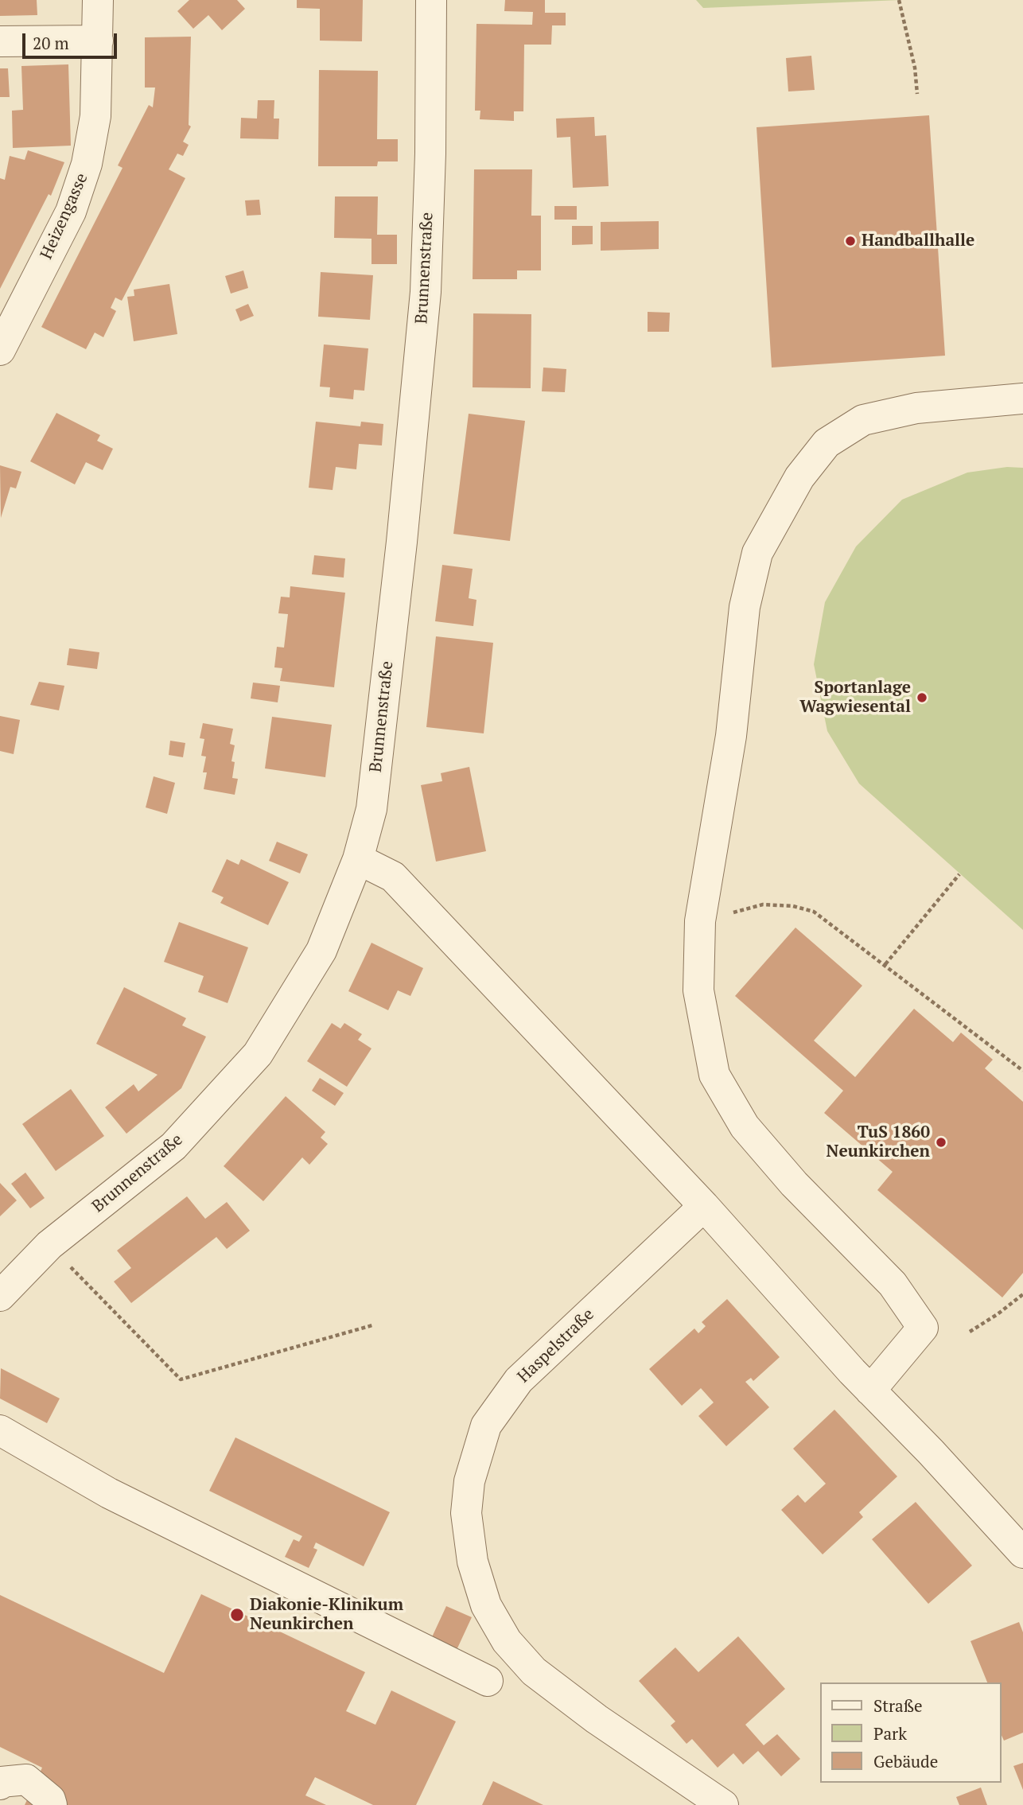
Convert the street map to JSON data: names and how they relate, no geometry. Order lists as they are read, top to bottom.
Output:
{
  "streets": {
    "street": ["Heizengasse", "Brunnenstraße", "Haspelstraße"]
  },
  "places": [
    "Handballhalle",
    "Sportanlage Wagwiesental",
    "TuS 1860 Neunkirchen",
    "Diakonie-Klinikum Neunkirchen"
  ],
  "legend": ["Straße", "Park", "Gebäude"],
  "scale_bar": "20 m"
}
